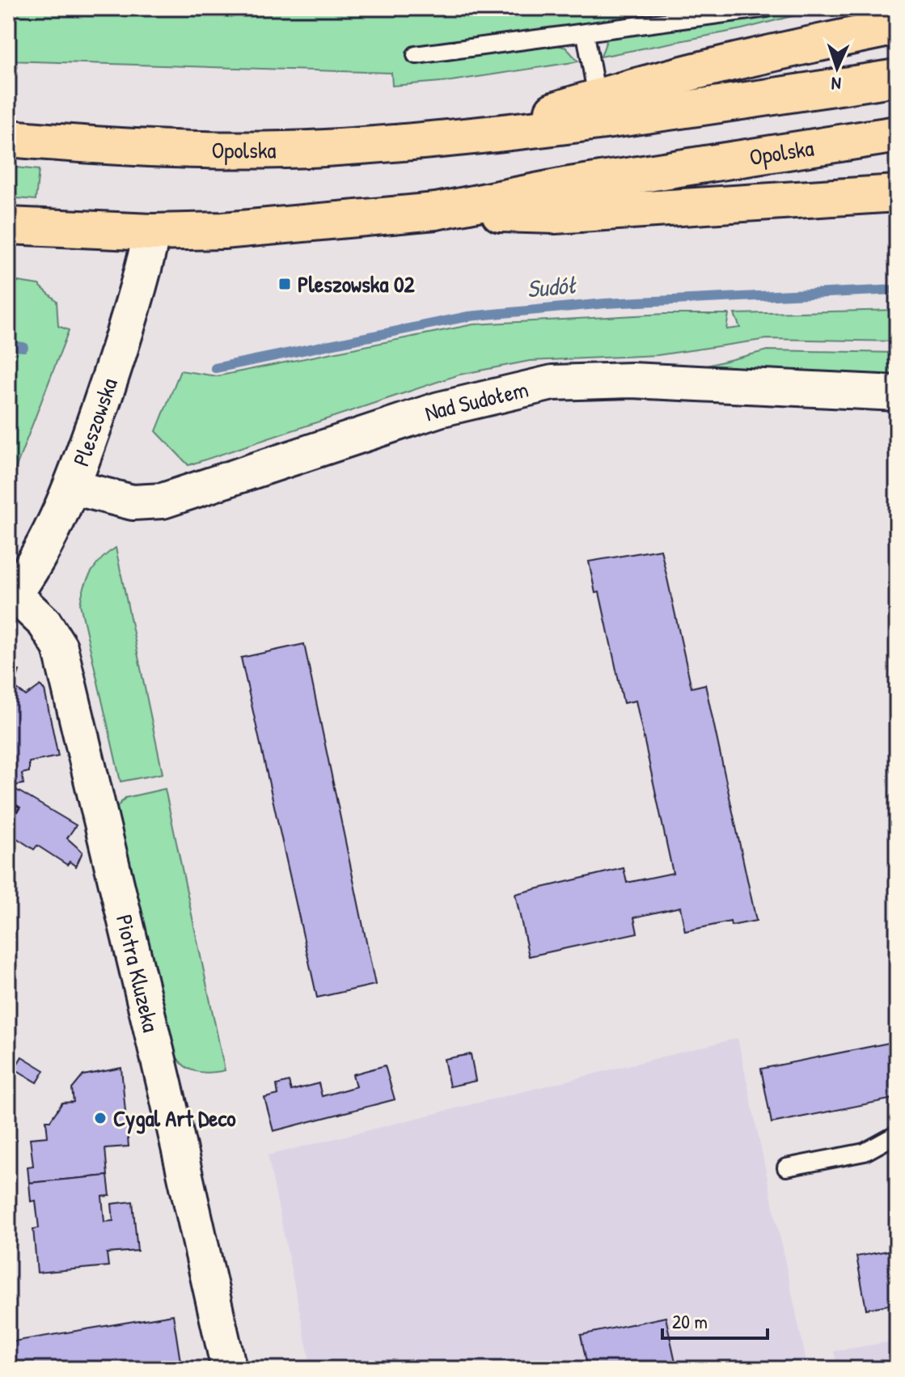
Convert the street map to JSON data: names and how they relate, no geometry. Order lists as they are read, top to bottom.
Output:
{
  "streets": {
    "main road": ["Opolska"],
    "street": ["Nad Sudołem", "Pleszowska", "Piotra Kluzeka"]
  },
  "crossings": [
    ["Opolska", "Pleszowska"],
    ["Nad Sudołem", "Pleszowska"],
    ["Pleszowska", "Piotra Kluzeka"]
  ],
  "water": ["Sudół"],
  "places": {
    "transit": ["Pleszowska 02"],
    "other": ["Cygal Art Deco"]
  },
  "scale_bar": "20 m",
  "north": "bottom"
}
